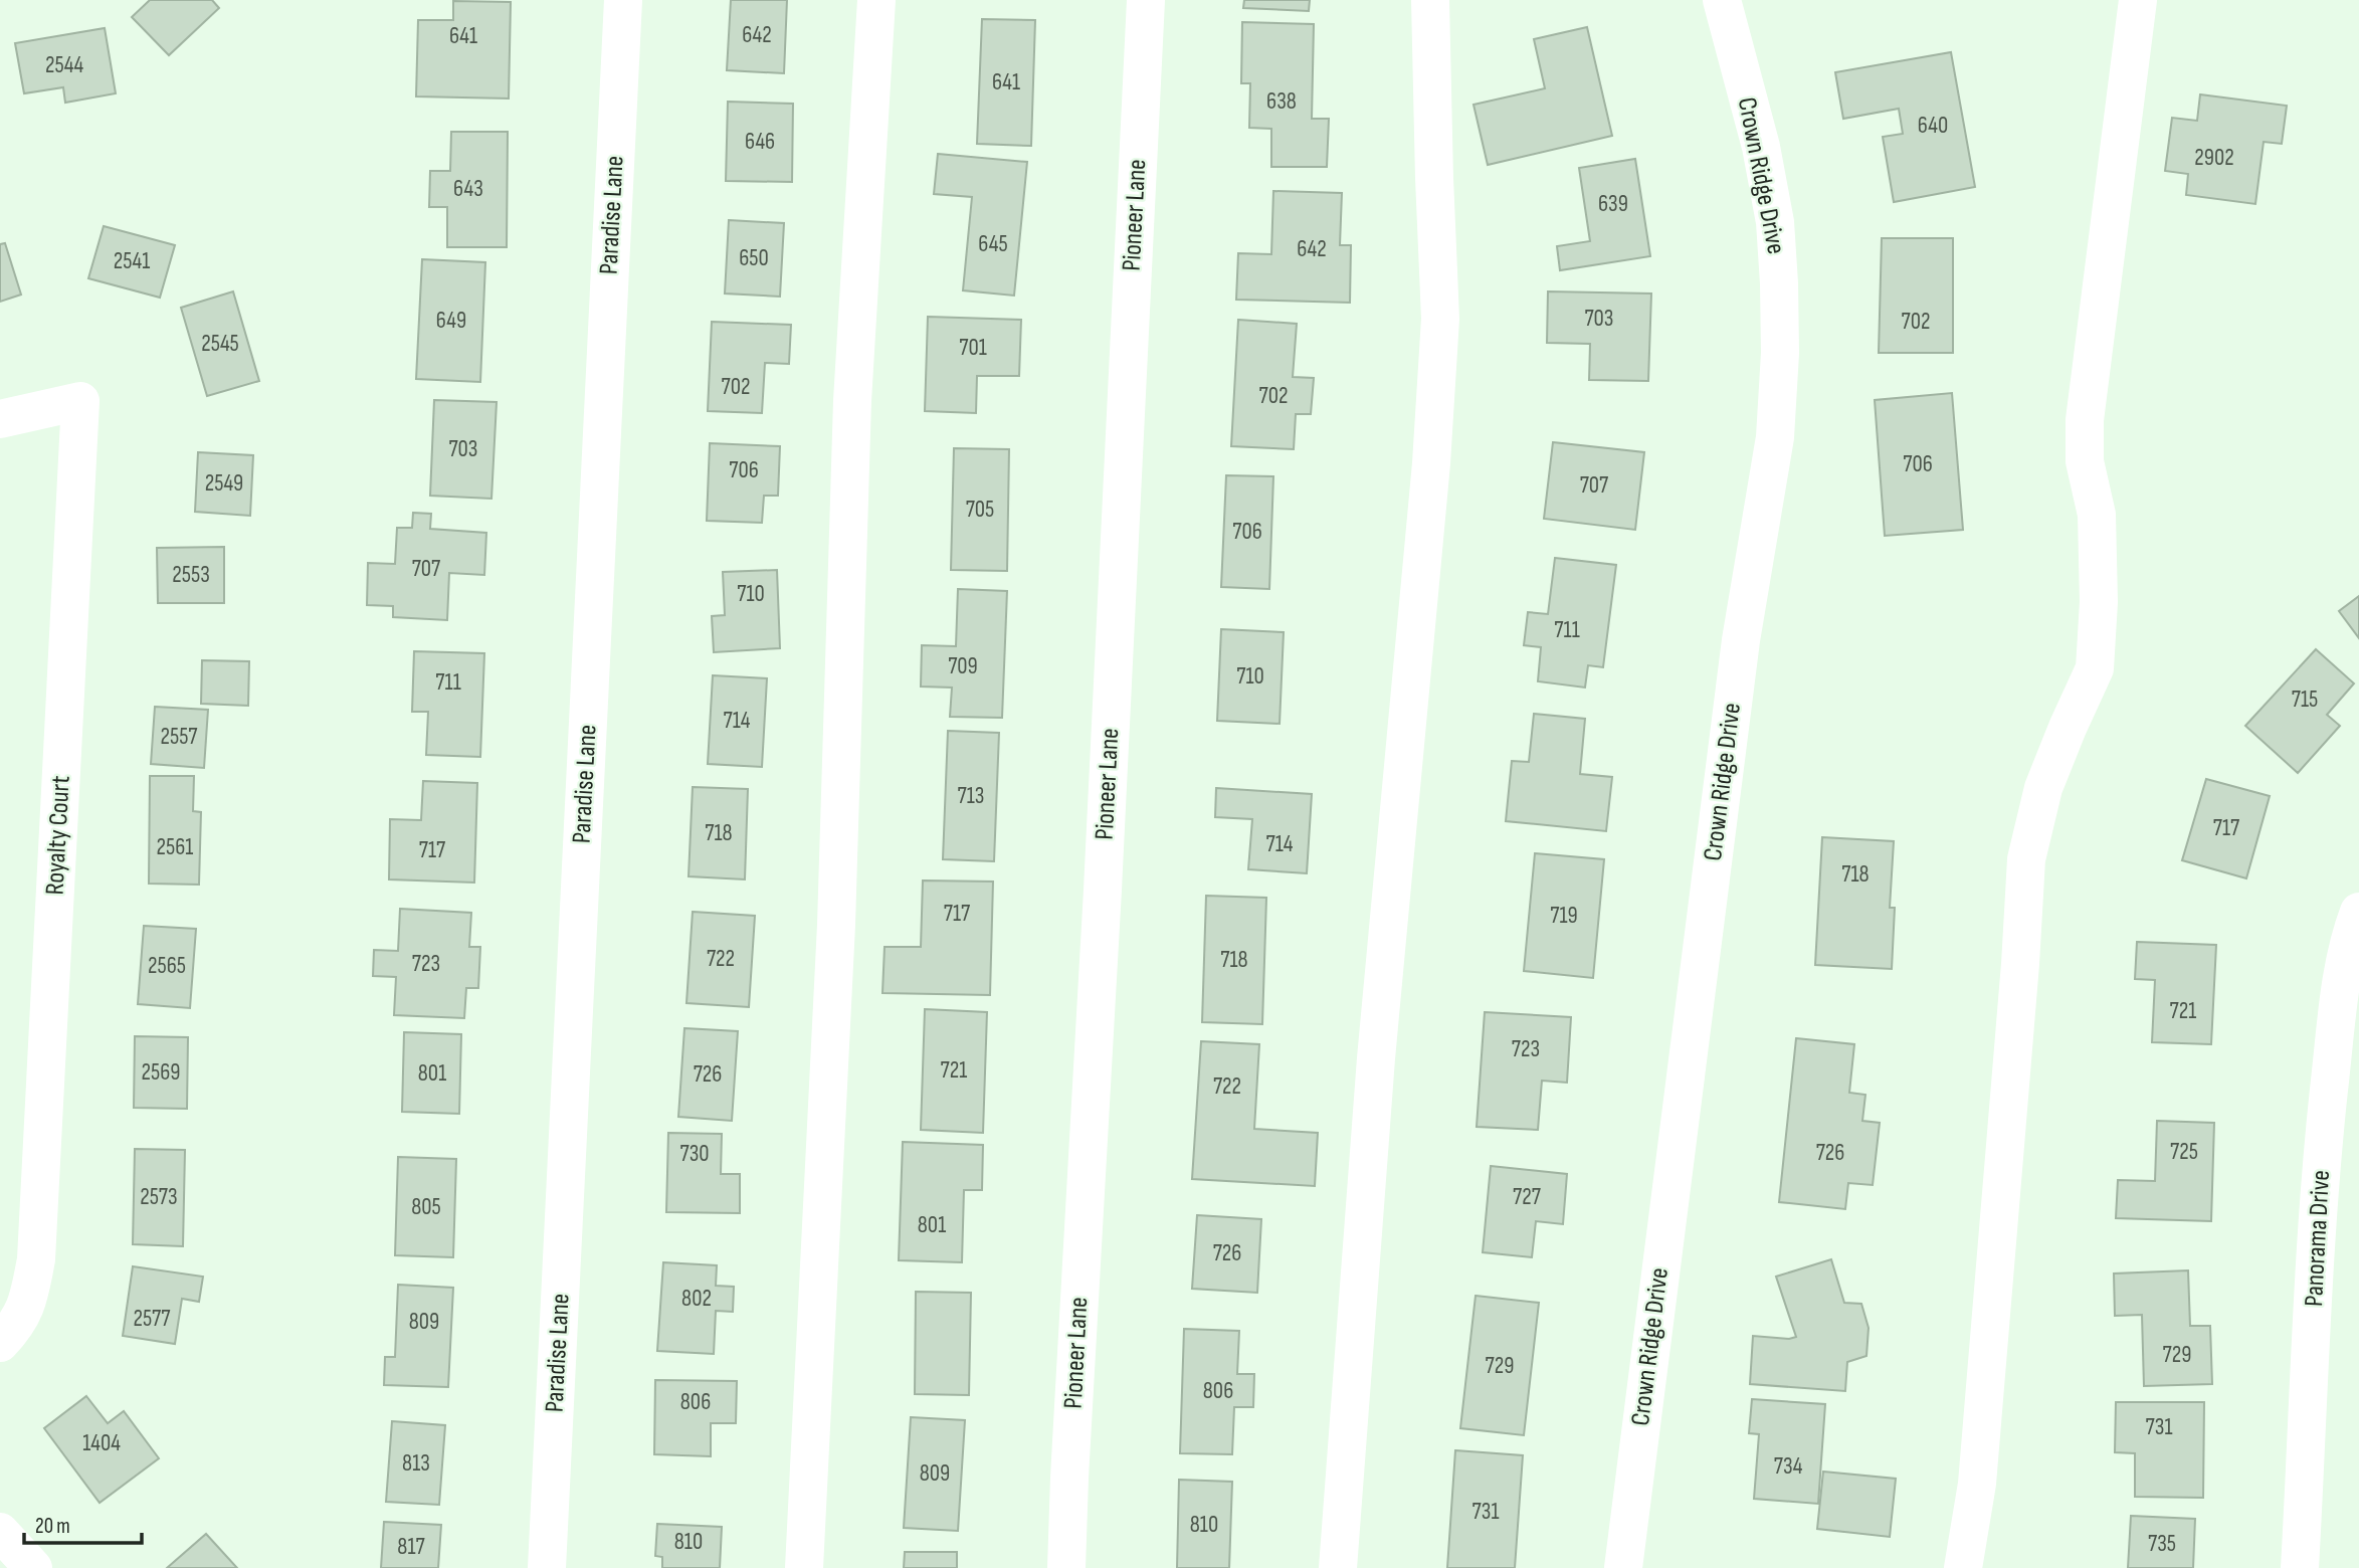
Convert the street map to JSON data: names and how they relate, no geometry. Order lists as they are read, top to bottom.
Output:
{
  "streets": {
    "street": [
      "Crown Ridge Drive",
      "Paradise Lane",
      "Pioneer Lane",
      "Royalty Court",
      "Panorama Drive"
    ]
  },
  "house_numbers": [
    "642",
    "641",
    "2544",
    "641",
    "638",
    "640",
    "646",
    "2902",
    "643",
    "639",
    "645",
    "642",
    "650",
    "2541",
    "703",
    "649",
    "702",
    "2545",
    "701",
    "702",
    "702",
    "703",
    "706",
    "706",
    "2549",
    "707",
    "705",
    "706",
    "707",
    "2553",
    "710",
    "711",
    "709",
    "710",
    "711",
    "715",
    "714",
    "2557",
    "713",
    "717",
    "718",
    "714",
    "2561",
    "717",
    "718",
    "717",
    "719",
    "722",
    "718",
    "723",
    "2565",
    "721",
    "723",
    "721",
    "2569",
    "801",
    "726",
    "722",
    "725",
    "726",
    "730",
    "2573",
    "727",
    "805",
    "801",
    "726",
    "802",
    "2577",
    "809",
    "729",
    "729",
    "806",
    "806",
    "731",
    "1404",
    "813",
    "734",
    "809",
    "731",
    "810",
    "810",
    "735",
    "817"
  ],
  "scale_bar": "20 m"
}
